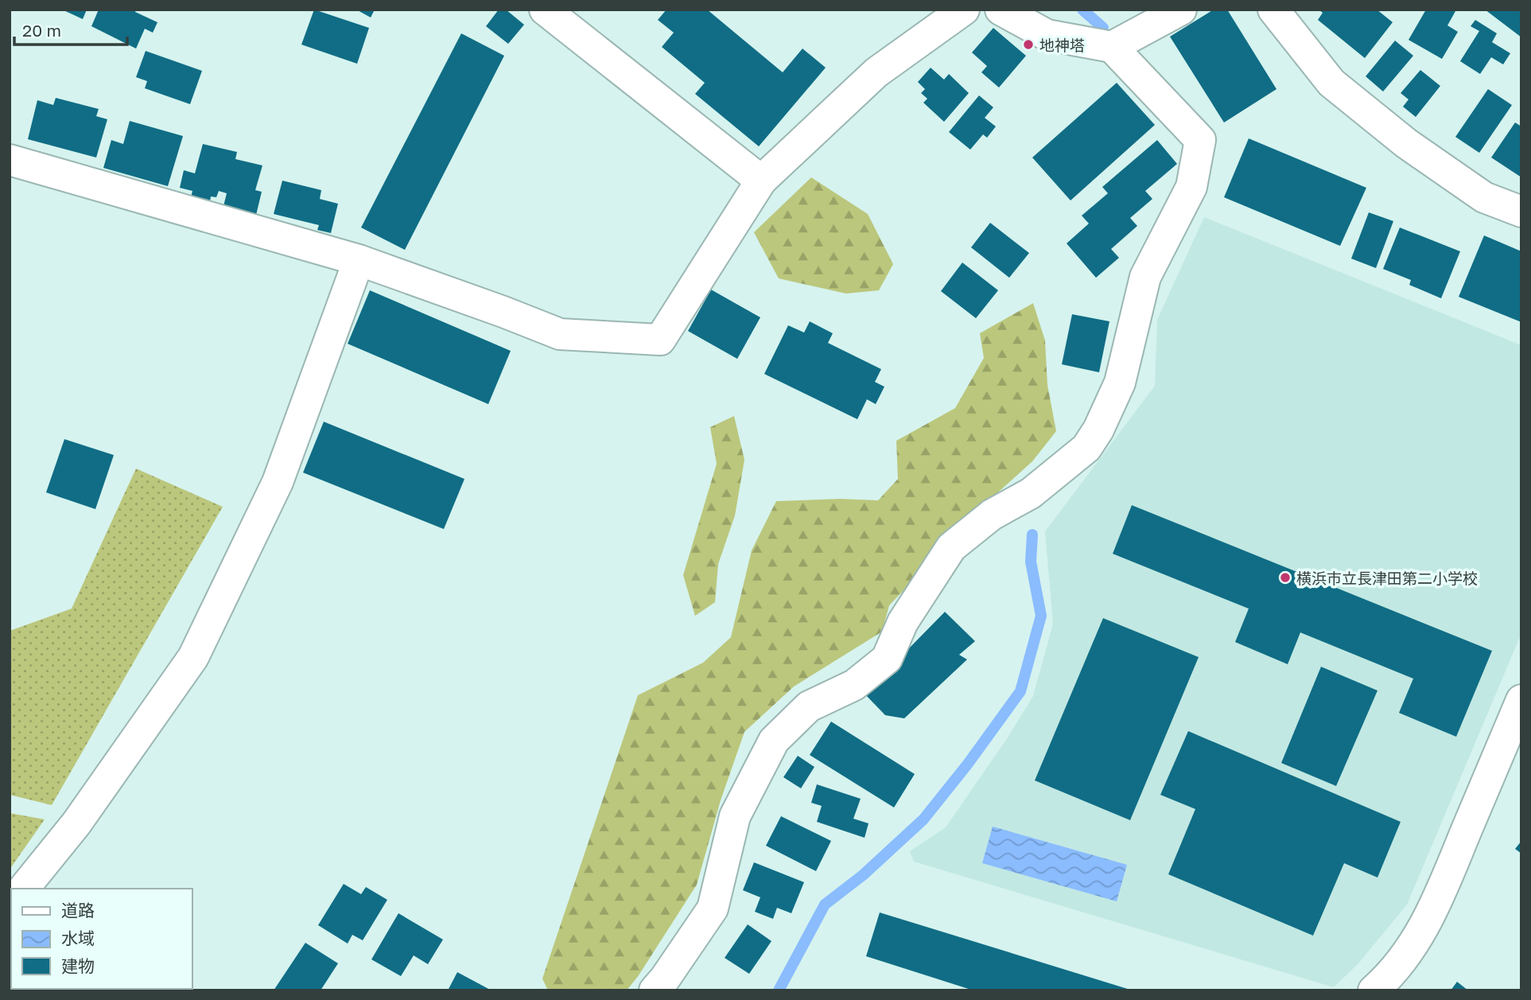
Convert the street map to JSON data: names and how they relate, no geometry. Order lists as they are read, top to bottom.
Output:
{
  "places": ["地神塔", "横浜市立長津田第二小学校"],
  "legend": ["道路", "水域", "建物"],
  "scale_bar": "20 m"
}
